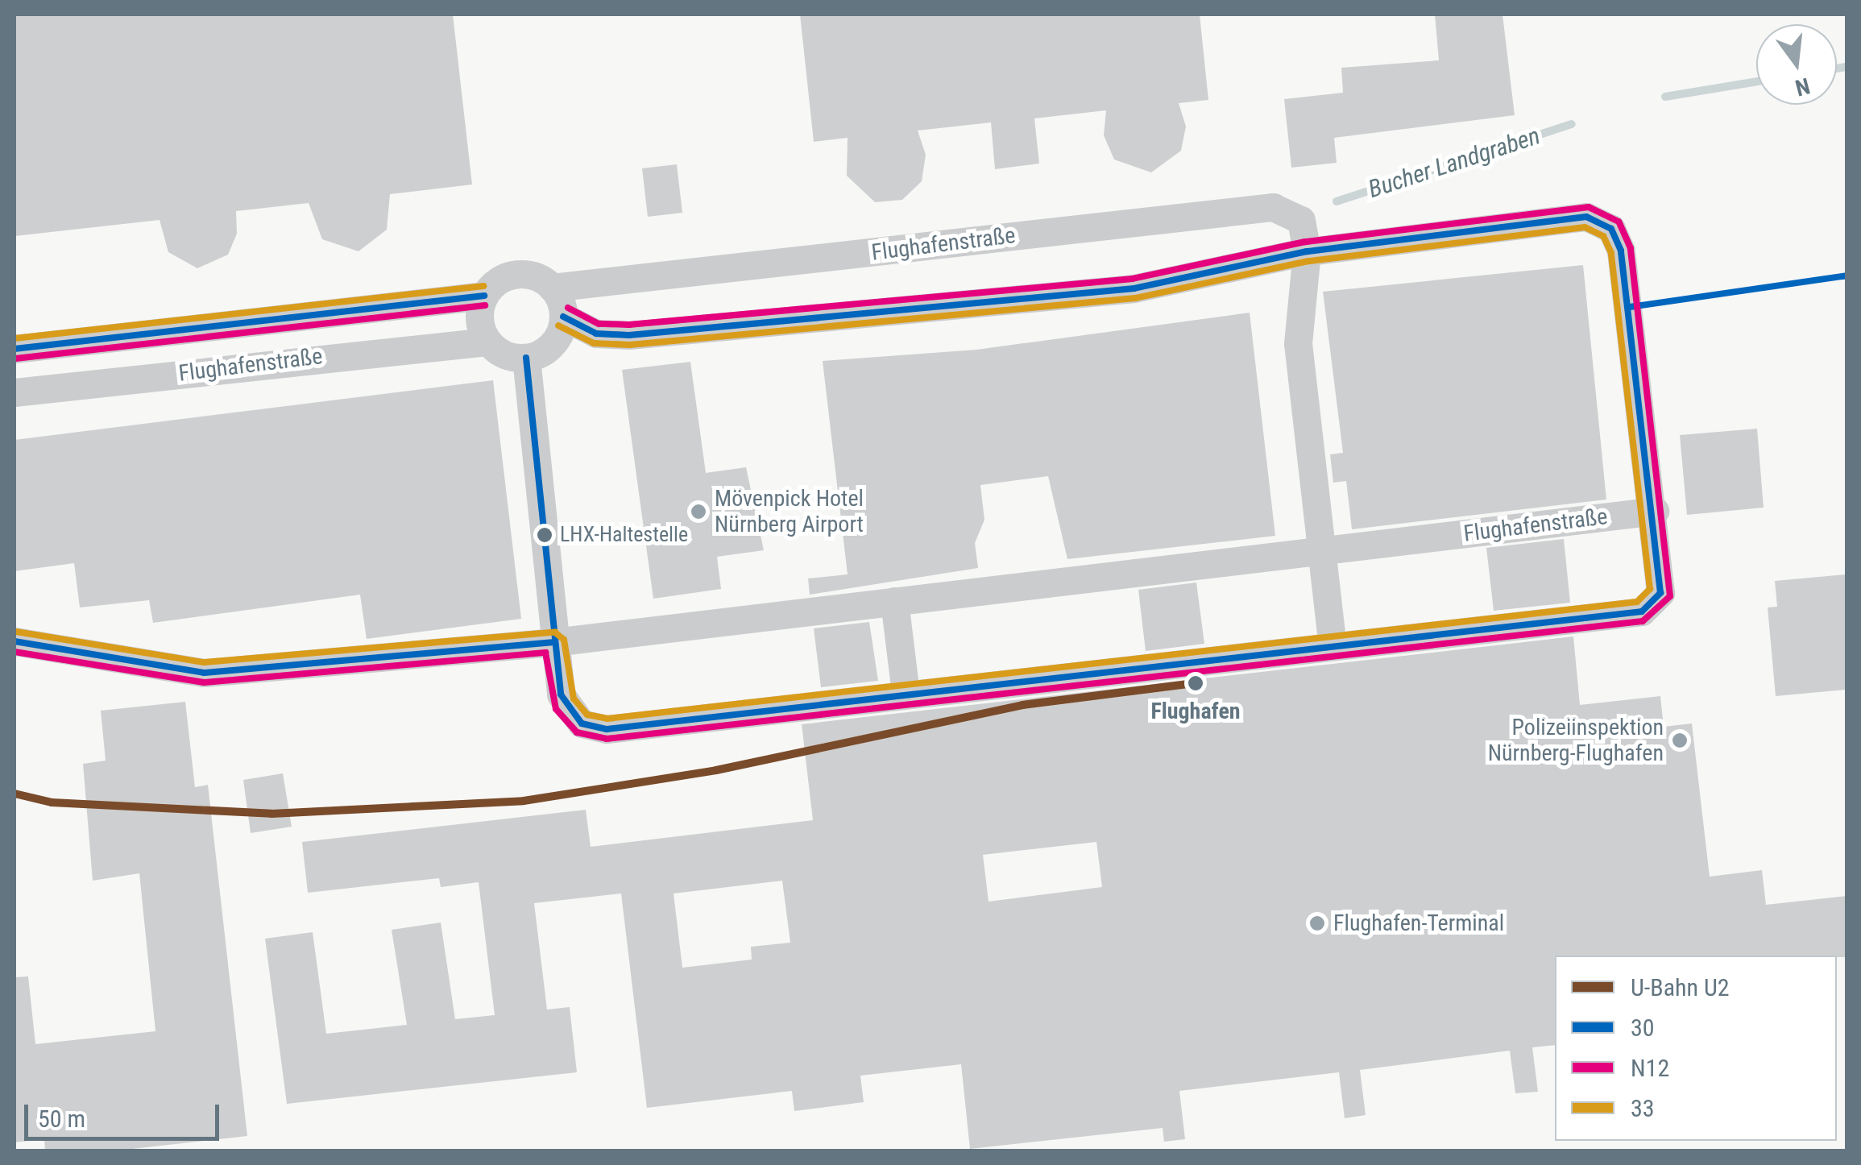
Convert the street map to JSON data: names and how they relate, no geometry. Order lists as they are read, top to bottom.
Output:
{
  "streets": {
    "street": ["Flughafenstraße"]
  },
  "water": ["Bucher Landgraben"],
  "places": [
    "Mövenpick Hotel Nürnberg Airport",
    "LHX-Haltestelle",
    "Flughafen",
    "Polizeiinspektion Nürnberg-Flughafen",
    "Flughafen-Terminal"
  ],
  "lines": [
    "transit line N12",
    "transit line 30",
    "transit line 33",
    "metro line U2"
  ],
  "legend": [
    "U-Bahn U2",
    "30",
    "N12",
    "33"
  ],
  "scale_bar": "50 m",
  "north": "bottom"
}
